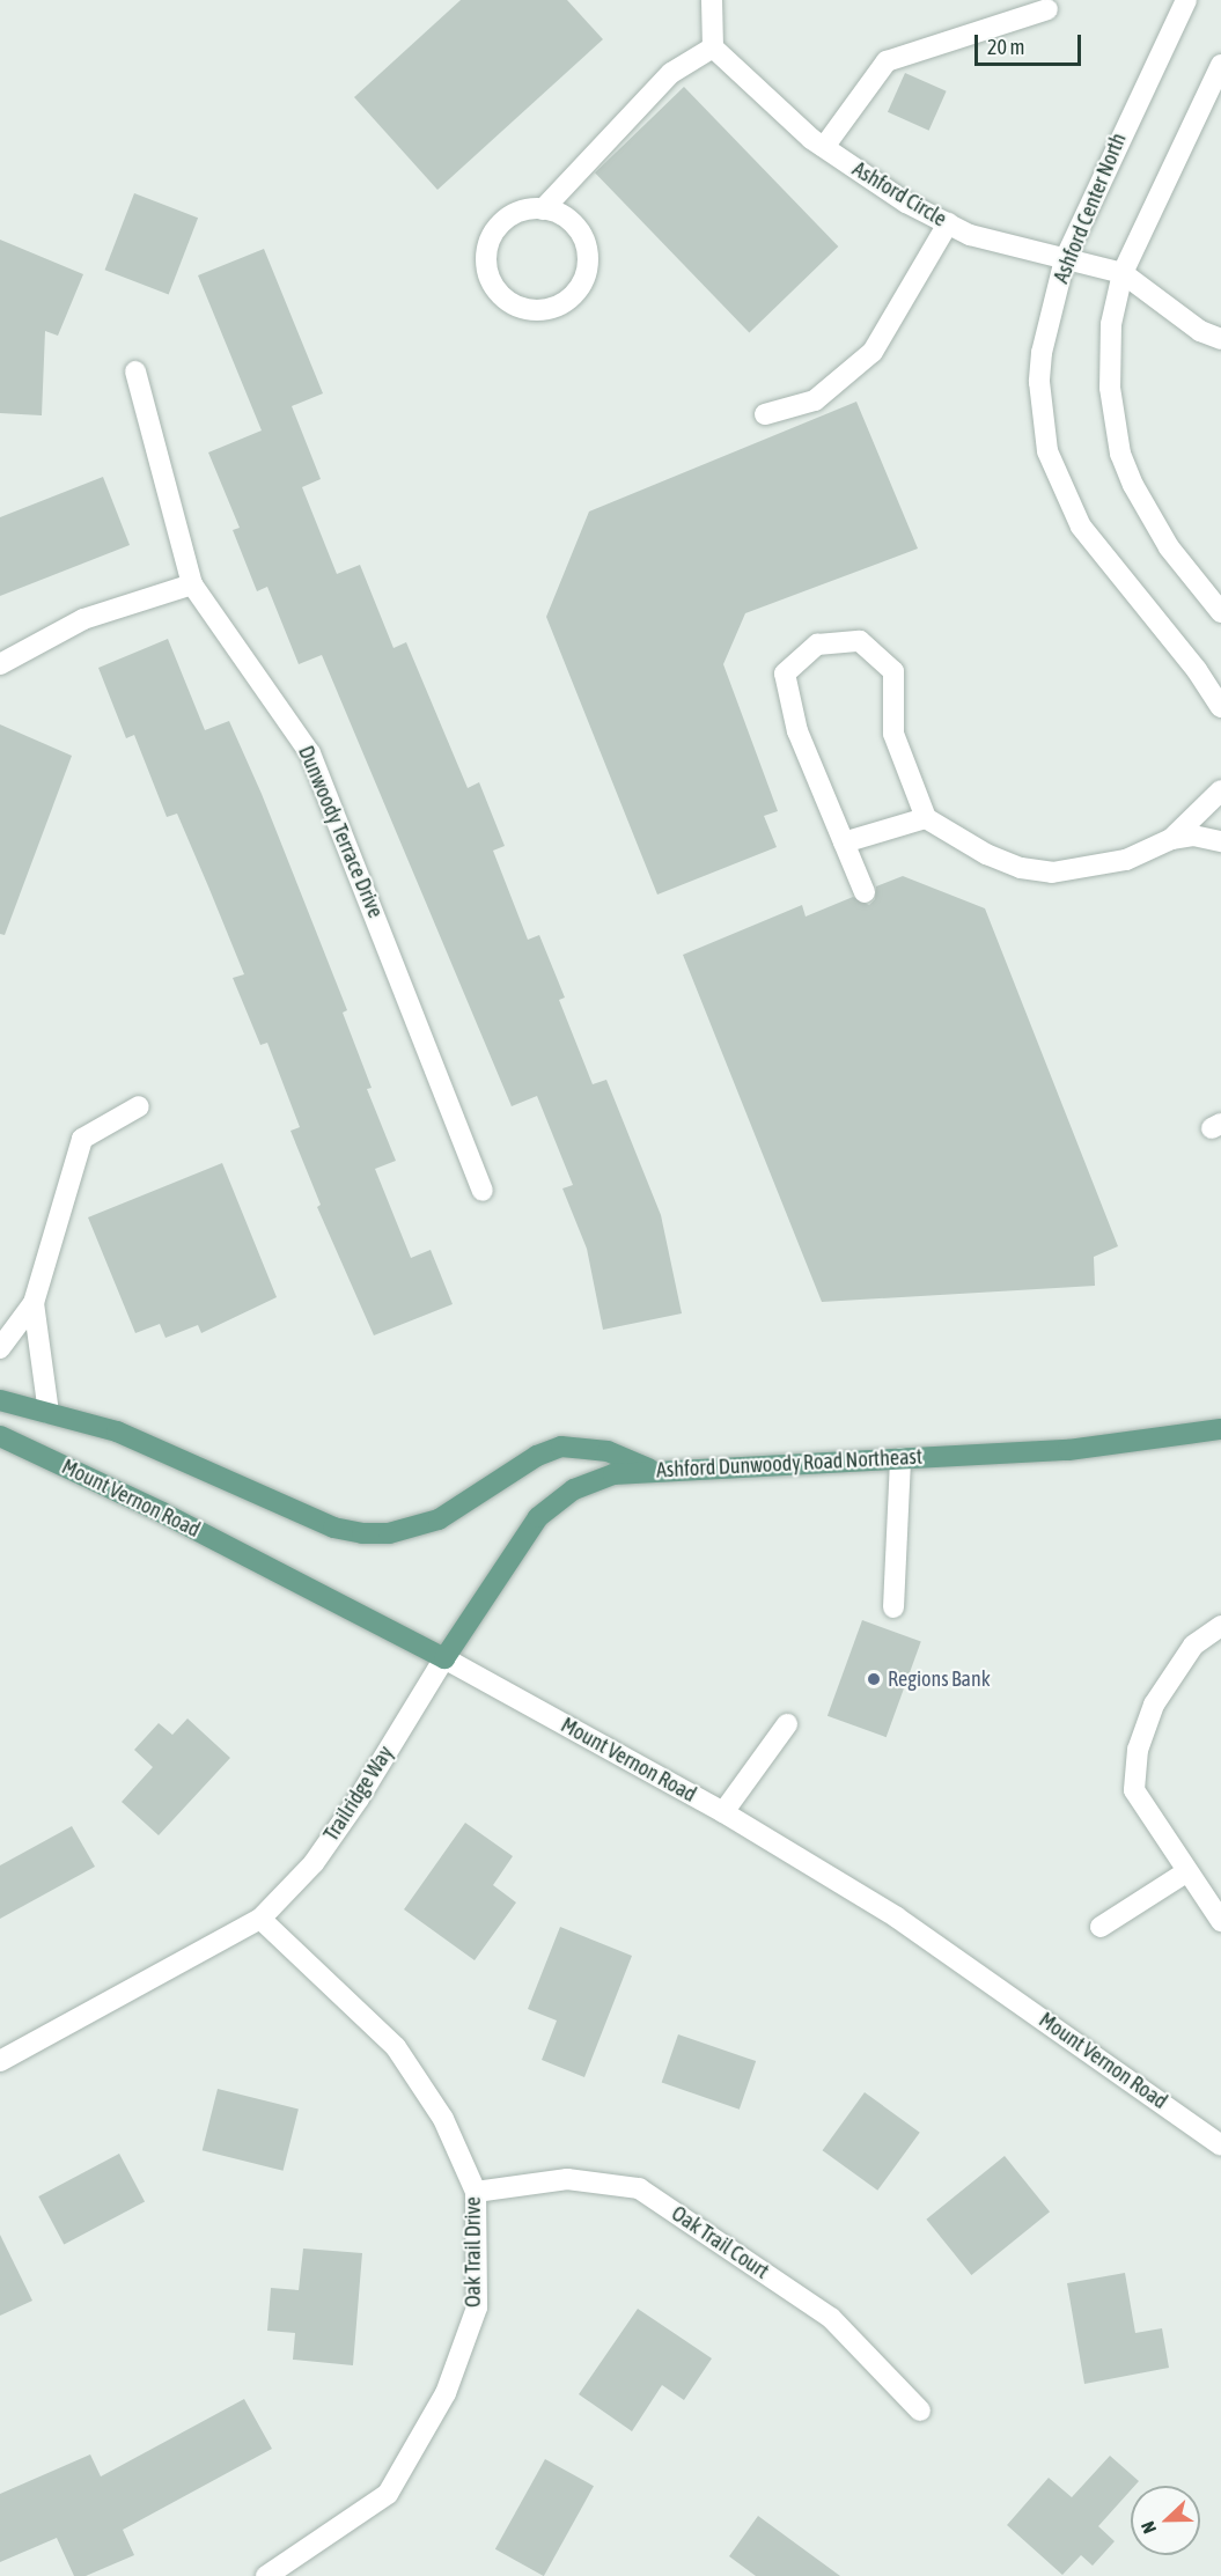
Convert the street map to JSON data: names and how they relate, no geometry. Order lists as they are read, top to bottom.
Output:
{
  "streets": {
    "main road": ["Ashford Dunwoody Road Northeast", "Mount Vernon Road"],
    "street": [
      "Ashford Circle",
      "Ashford Center North",
      "Dunwoody Terrace Drive",
      "Trailridge Way",
      "Oak Trail Court",
      "Oak Trail Drive"
    ]
  },
  "crossings": [
    ["Ashford Circle", "Ashford Center North"],
    ["Ashford Dunwoody Road Northeast", "Mount Vernon Road"],
    ["Ashford Dunwoody Road Northeast", "Trailridge Way"],
    ["Mount Vernon Road", "Trailridge Way"],
    ["Trailridge Way", "Oak Trail Drive"],
    ["Oak Trail Court", "Oak Trail Drive"]
  ],
  "places": ["Regions Bank"],
  "scale_bar": "20 m",
  "north": "left"
}
